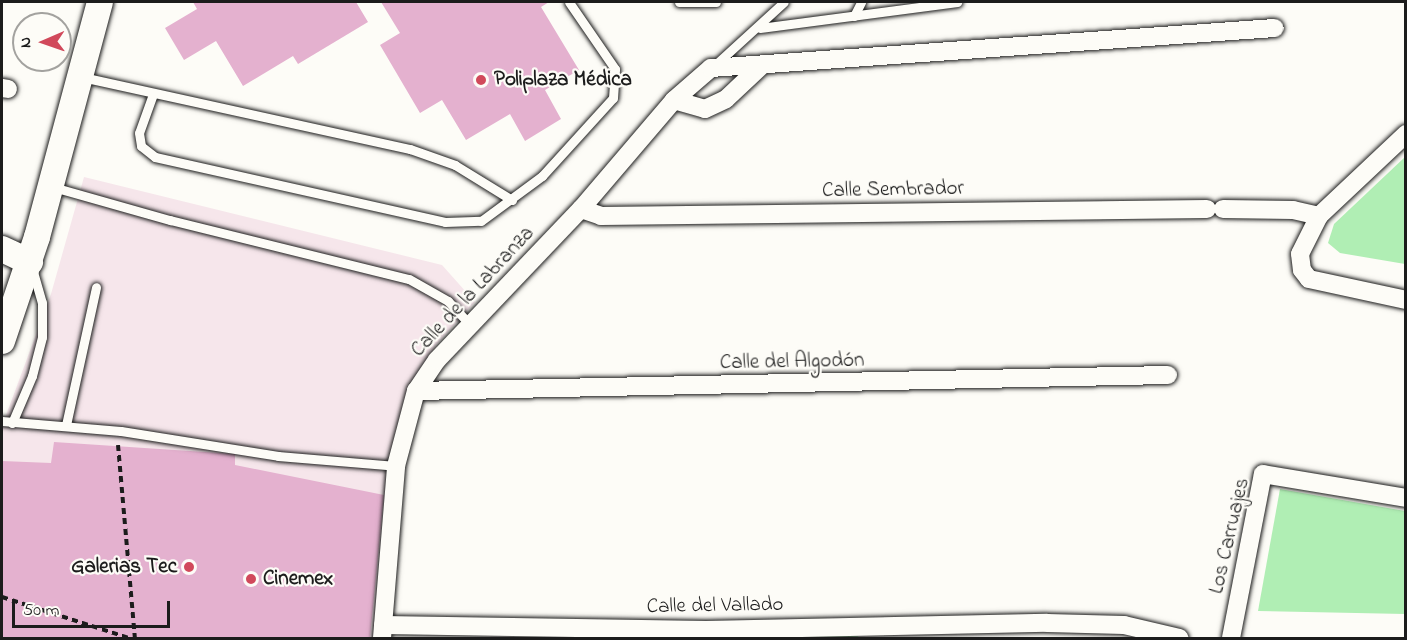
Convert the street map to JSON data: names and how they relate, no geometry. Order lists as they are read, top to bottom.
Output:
{
  "streets": {
    "street": [
      "Calle Sembrador",
      "Calle de la Labranza",
      "Calle del Algodón",
      "Los Carruajes",
      "Calle del Vallado"
    ]
  },
  "crossings": [
    ["Calle Sembrador", "Calle de la Labranza"],
    ["Calle de la Labranza", "Calle del Algodón"],
    ["Calle de la Labranza", "Calle del Vallado"]
  ],
  "places": ["Poliplaza Médica", "Galerias Tec", "Cinemex"],
  "scale_bar": "50 m",
  "north": "left"
}
